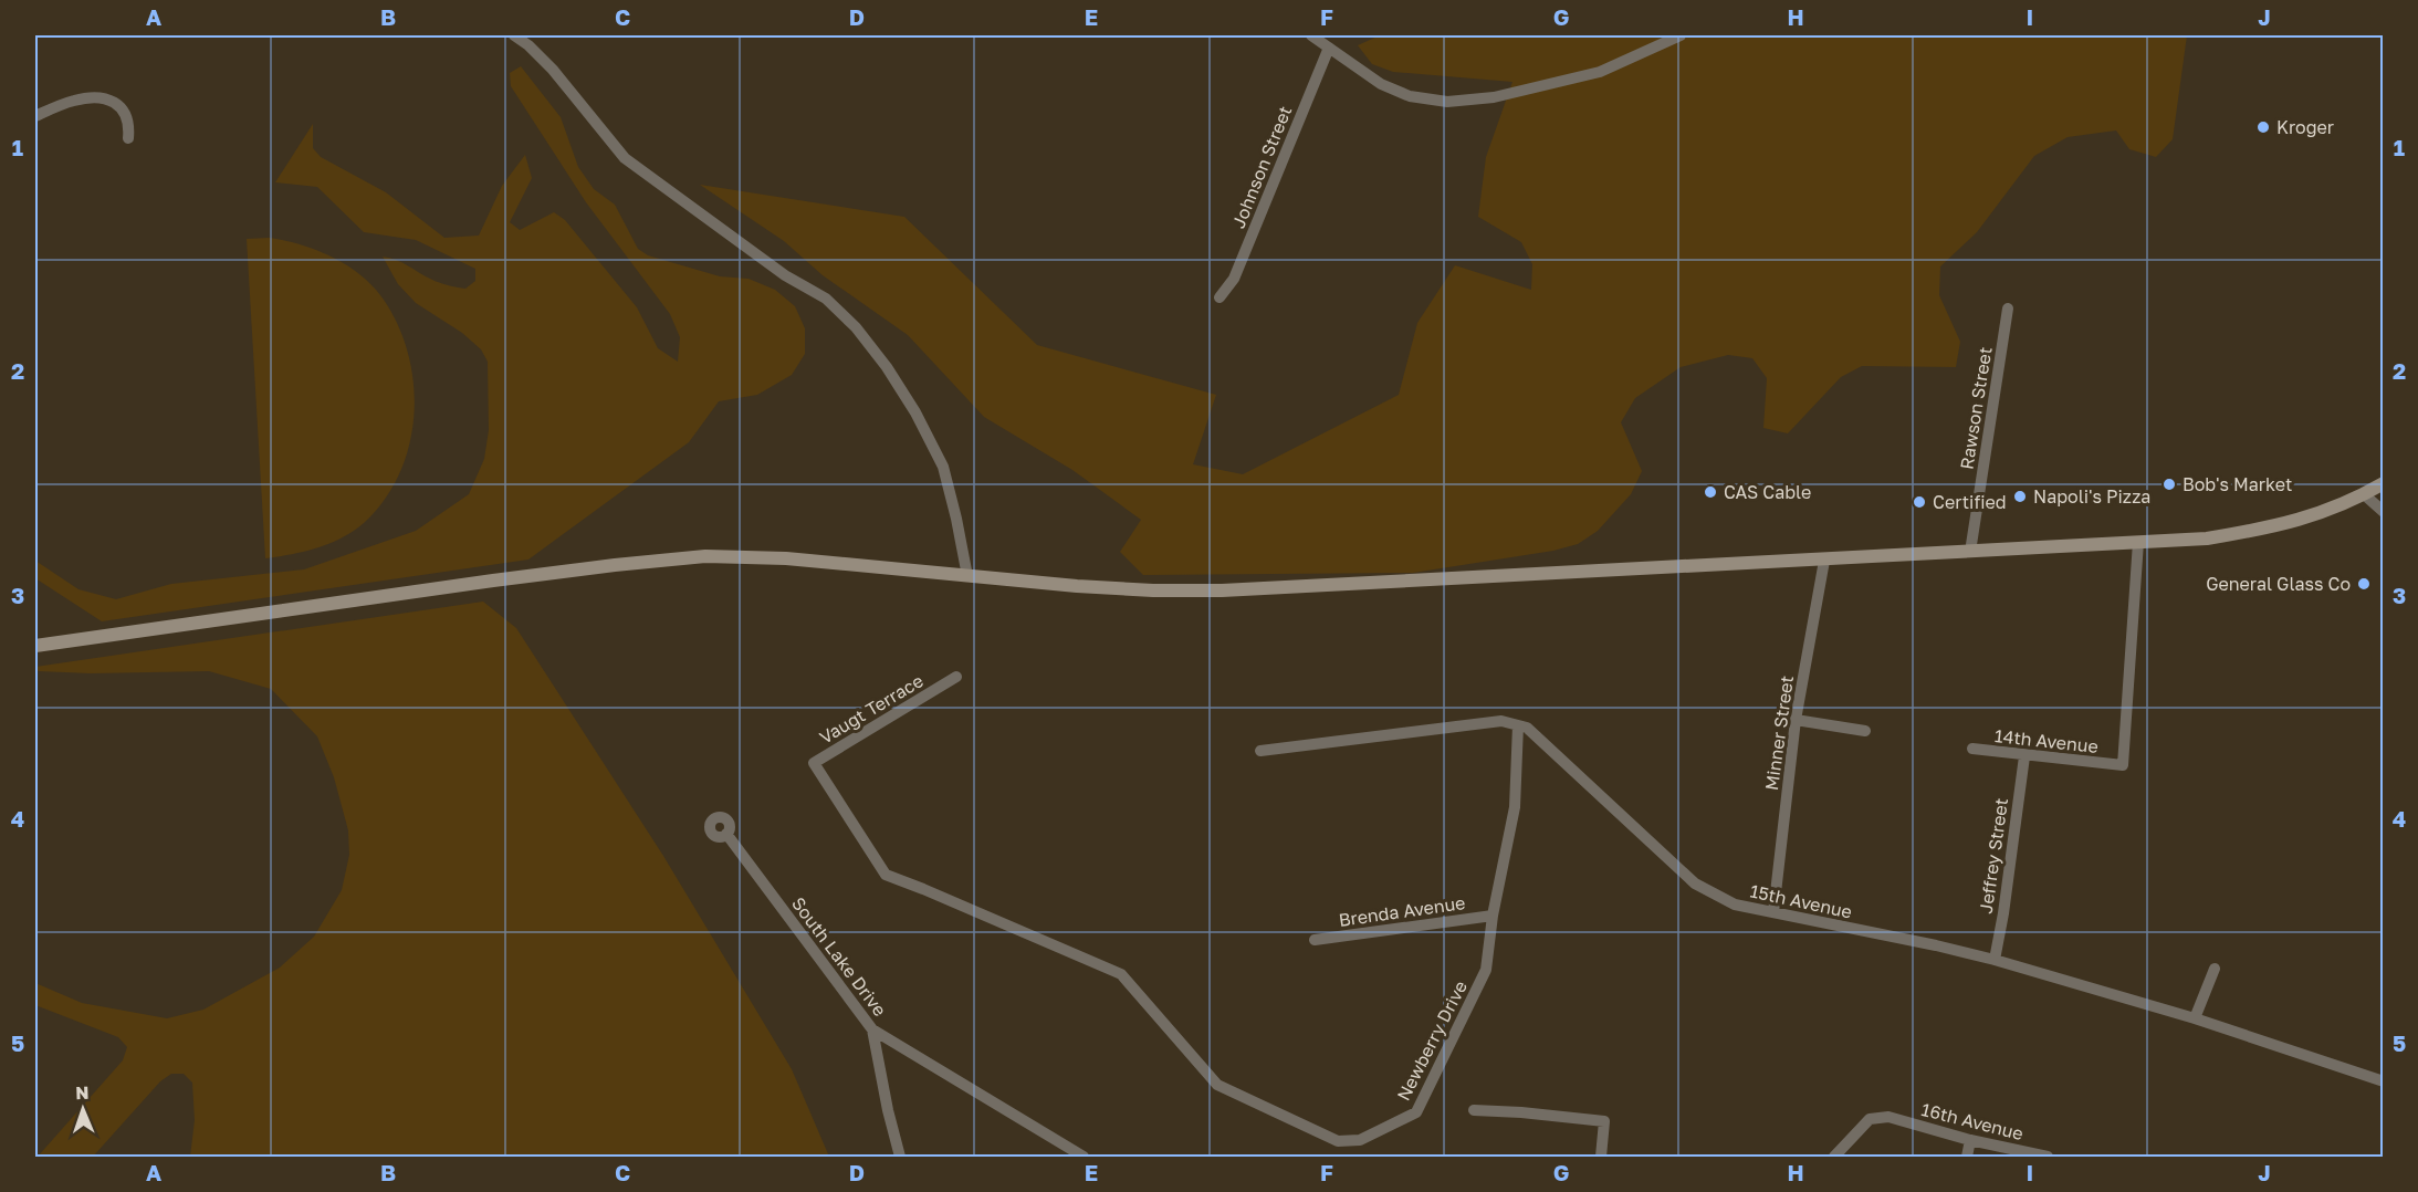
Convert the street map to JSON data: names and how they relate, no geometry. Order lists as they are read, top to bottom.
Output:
{
  "streets": {
    "street": [
      "Johnson Street",
      "Rawson Street",
      "Vaugt Terrace",
      "Minner Street",
      "14th Avenue",
      "Jeffrey Street",
      "15th Avenue",
      "Brenda Avenue",
      "South Lake Drive",
      "Newberry Drive",
      "16th Avenue"
    ]
  },
  "crossings": [
    ["Vaugt Terrace", "Newberry Drive"],
    ["Minner Street", "15th Avenue"],
    ["14th Avenue", "Jeffrey Street"],
    ["Jeffrey Street", "15th Avenue"],
    ["15th Avenue", "Newberry Drive"],
    ["Brenda Avenue", "Newberry Drive"]
  ],
  "places": [
    "Kroger",
    "Bob's Market",
    "CAS Cable",
    "Napoli's Pizza",
    "Certified",
    "General Glass Co"
  ],
  "north": "top",
  "grid": {
    "columns": [
      "A",
      "B",
      "C",
      "D",
      "E",
      "F",
      "G",
      "H",
      "I",
      "J"
    ],
    "rows": [
      "1",
      "2",
      "3",
      "4",
      "5"
    ]
  }
}
